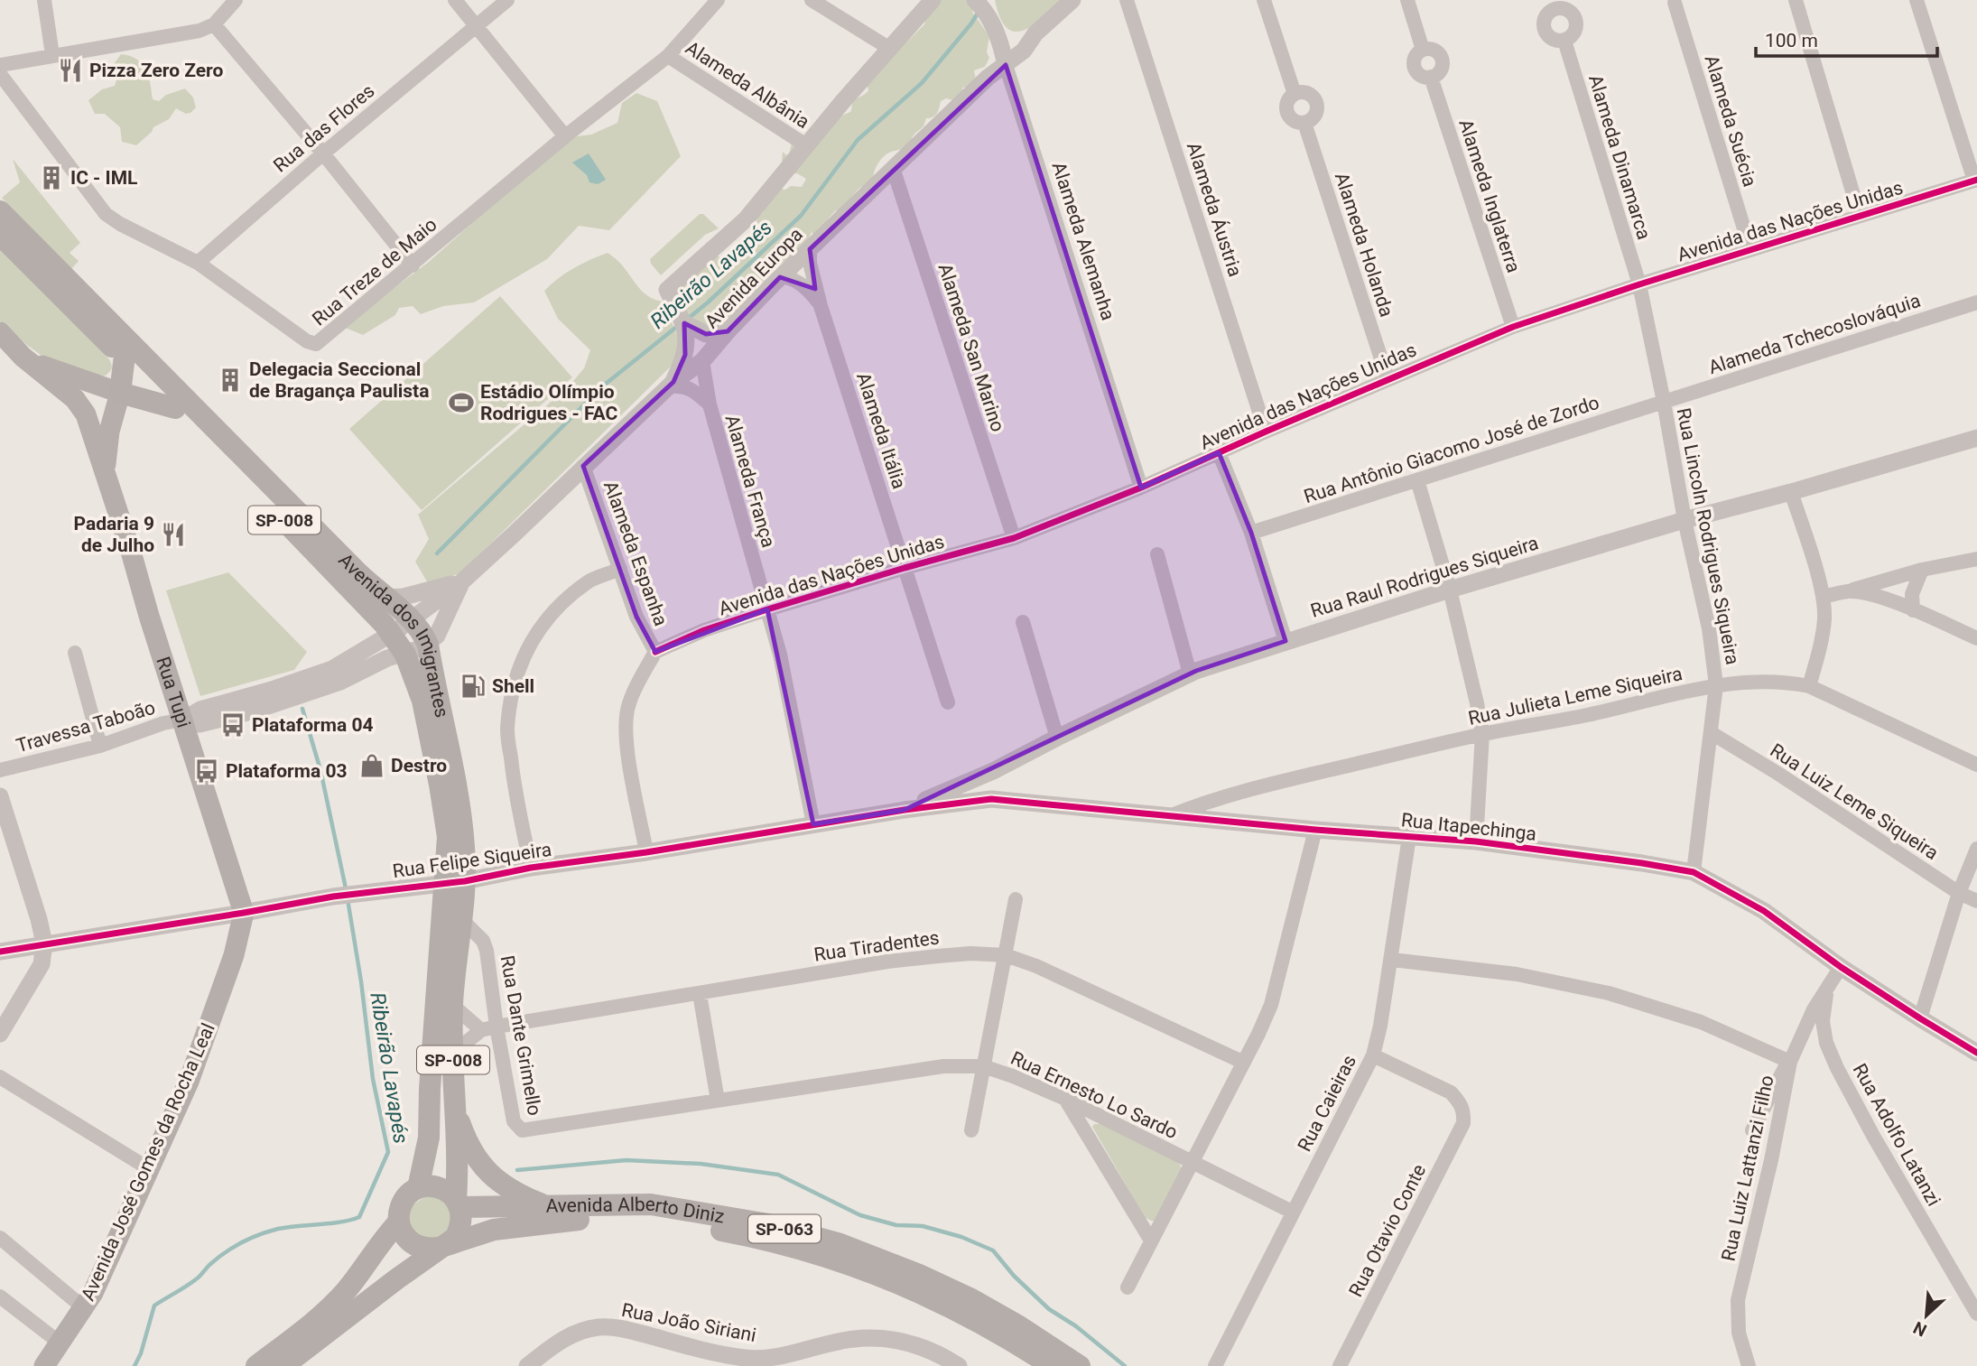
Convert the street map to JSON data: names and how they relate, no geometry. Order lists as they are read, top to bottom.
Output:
{
  "streets": {
    "main road": [
      "SP-008",
      "Avenida dos Imigrantes",
      "Rua Tupi",
      "Avenida José Gomes da Rocha Leal",
      "Avenida Alberto Diniz",
      "SP-063"
    ],
    "street": [
      "Alameda Albânia",
      "Alameda Suécia",
      "Rua das Flores",
      "Alameda Dinamarca",
      "Alameda Inglaterra",
      "Alameda Áustria",
      "Avenida das Nações Unidas",
      "Alameda Alemanha",
      "Alameda Holanda",
      "Rua Treze de Maio",
      "Avenida Europa",
      "Alameda Tchecoslováquia",
      "Alameda San Marino",
      "Alameda Itália",
      "Rua Antônio Giacomo José de Zordo",
      "Alameda França",
      "Rua Lincoln Rodrigues Siqueira",
      "Alameda Espanha",
      "Rua Raul Rodrigues Siqueira",
      "Rua Julieta Leme Siqueira",
      "Travessa Taboão",
      "Rua Luiz Leme Siqueira",
      "Rua Itapechinga",
      "Rua Felipe Siqueira",
      "Rua Tiradentes",
      "Rua Dante Grimello",
      "Rua Ernesto Lo Sardo",
      "Rua Caieiras",
      "Rua Adolfo Latanzi",
      "Rua Luiz Lattanzi Filho",
      "Rua Otavio Conte",
      "Rua João Siriani"
    ]
  },
  "crossings": [
    ["Alameda Albânia", "Rua Treze de Maio"],
    ["Alameda Suécia", "Avenida das Nações Unidas"],
    ["Rua das Flores", "Rua Treze de Maio"],
    ["Alameda Dinamarca", "Avenida das Nações Unidas"],
    ["Alameda Dinamarca", "Rua Lincoln Rodrigues Siqueira"],
    ["Alameda Inglaterra", "Avenida das Nações Unidas"],
    ["Alameda Áustria", "Avenida das Nações Unidas"],
    ["Avenida das Nações Unidas", "Alameda Alemanha"],
    ["Avenida das Nações Unidas", "Alameda Holanda"],
    ["Avenida das Nações Unidas", "Alameda San Marino"],
    ["Avenida das Nações Unidas", "Alameda Itália"],
    ["Avenida das Nações Unidas", "Alameda França"],
    ["Avenida das Nações Unidas", "Rua Lincoln Rodrigues Siqueira"],
    ["Avenida das Nações Unidas", "Alameda Espanha"],
    ["Alameda Alemanha", "Avenida Europa"],
    ["Avenida Europa", "Alameda San Marino"],
    ["Avenida Europa", "Alameda Itália"],
    ["Avenida Europa", "Alameda França"],
    ["Avenida Europa", "Alameda Espanha"],
    ["Avenida Europa", "Avenida dos Imigrantes"],
    ["Avenida Europa", "Rua Tupi"],
    ["Avenida Europa", "Travessa Taboão"],
    ["Alameda Tchecoslováquia", "Rua Antônio Giacomo José de Zordo"],
    ["Alameda Tchecoslováquia", "Rua Lincoln Rodrigues Siqueira"],
    ["Rua Antônio Giacomo José de Zordo", "Rua Lincoln Rodrigues Siqueira"],
    ["Alameda França", "Rua Felipe Siqueira"],
    ["SP-008", "Avenida dos Imigrantes"],
    ["SP-008", "Avenida Alberto Diniz"],
    ["Rua Lincoln Rodrigues Siqueira", "Rua Raul Rodrigues Siqueira"],
    ["Rua Lincoln Rodrigues Siqueira", "Rua Julieta Leme Siqueira"],
    ["Rua Lincoln Rodrigues Siqueira", "Rua Luiz Leme Siqueira"],
    ["Rua Lincoln Rodrigues Siqueira", "Rua Itapechinga"],
    ["Rua Raul Rodrigues Siqueira", "Rua Itapechinga"],
    ["Rua Raul Rodrigues Siqueira", "Rua Felipe Siqueira"],
    ["Avenida dos Imigrantes", "Rua Felipe Siqueira"],
    ["Avenida dos Imigrantes", "Rua Dante Grimello"],
    ["Avenida dos Imigrantes", "Avenida Alberto Diniz"],
    ["Avenida dos Imigrantes", "SP-063"],
    ["Rua Tupi", "Travessa Taboão"],
    ["Rua Tupi", "Rua Felipe Siqueira"],
    ["Rua Tupi", "Avenida José Gomes da Rocha Leal"],
    ["Rua Julieta Leme Siqueira", "Rua Itapechinga"],
    ["Rua Itapechinga", "Rua Felipe Siqueira"],
    ["Rua Itapechinga", "Rua Caieiras"],
    ["Rua Itapechinga", "Rua Adolfo Latanzi"],
    ["Rua Felipe Siqueira", "Avenida José Gomes da Rocha Leal"],
    ["Rua Tiradentes", "Rua Dante Grimello"],
    ["Rua Dante Grimello", "Rua Ernesto Lo Sardo"],
    ["Rua Ernesto Lo Sardo", "Rua Caieiras"],
    ["Rua Caieiras", "Rua Otavio Conte"],
    ["Rua Adolfo Latanzi", "Rua Luiz Lattanzi Filho"],
    ["Avenida Alberto Diniz", "SP-063"]
  ],
  "water": ["Ribeirão Lavapés"],
  "places": {
    "restaurant": ["Pizza Zero Zero", "Padaria 9 de Julho"],
    "building": ["IC - IML", "Delegacia Seccional de Bragança Paulista"],
    "sports": ["Estádio Olímpio Rodrigues - FAC"],
    "fuel station": ["Shell"],
    "bus stop": ["Plataforma 04", "Plataforma 03"],
    "shop": ["Destro"]
  },
  "scale_bar": "100 m",
  "north": "bottom left"
}
